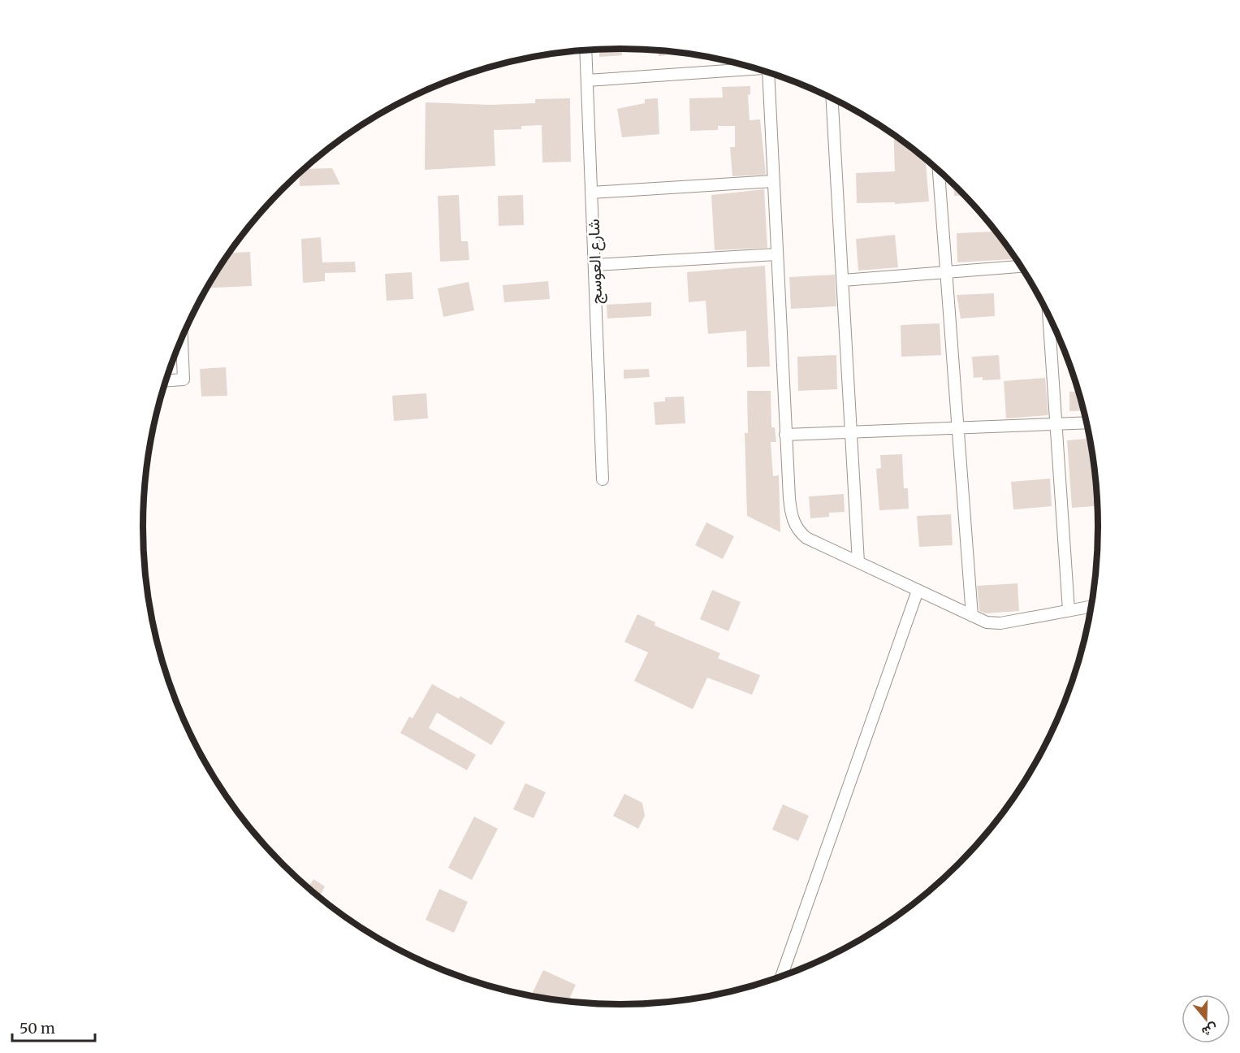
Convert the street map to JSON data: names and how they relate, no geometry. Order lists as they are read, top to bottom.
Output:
{
  "streets": {
    "street": ["شارع العوسج"]
  },
  "scale_bar": "50 m",
  "north": "bottom"
}
